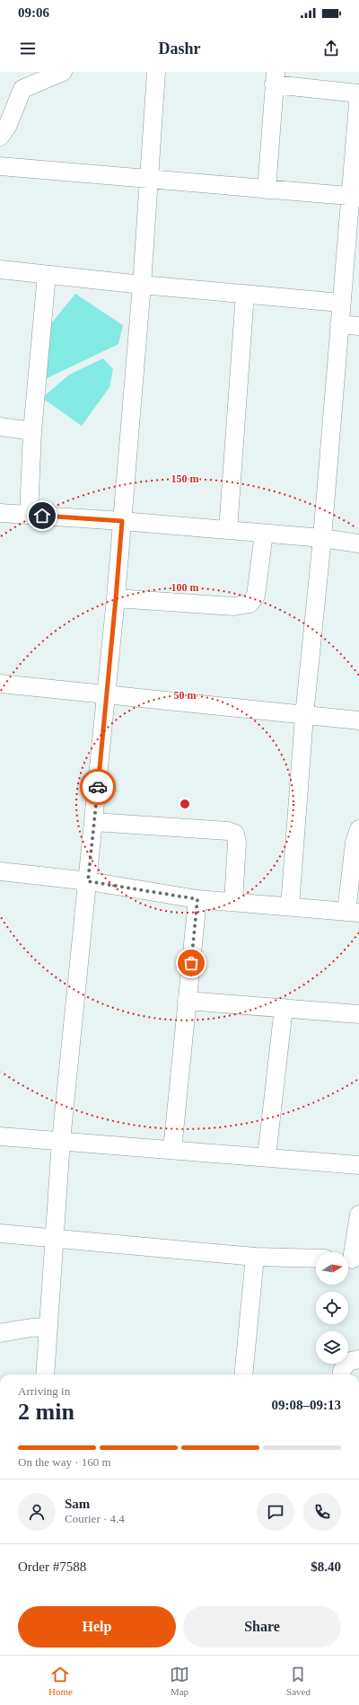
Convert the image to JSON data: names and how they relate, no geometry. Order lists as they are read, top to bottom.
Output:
{
  "north": "right",
  "page": {
    "status": "09:06",
    "header": "Dashr",
    "heading": ["2 min", "Arriving in", "09:08–09:13"],
    "panel": [
      "Sam",
      "Courier · 4.4",
      "Order #7588",
      "$8.40"
    ],
    "bar": "On the way · 160 m",
    "buttons": ["Help", "Share"],
    "tabs": ["Home", "Map", "Saved"]
  },
  "rings": ["150 m", "100 m", "50 m"]
}
